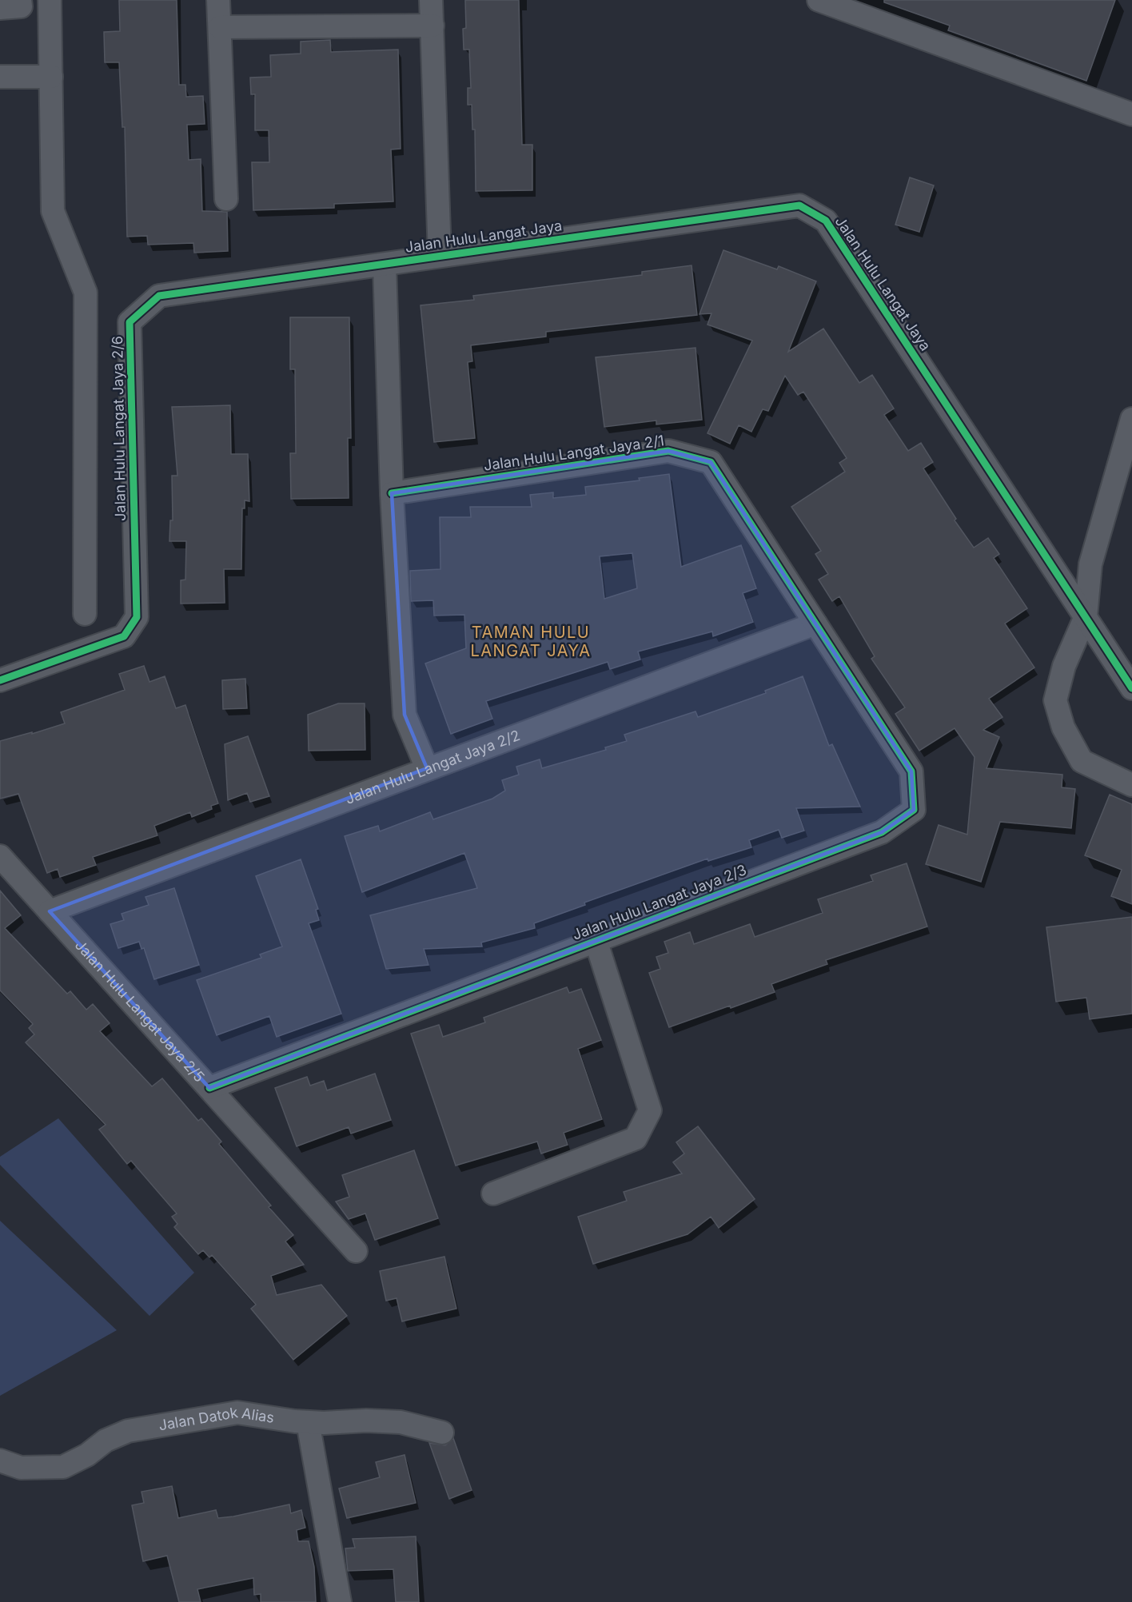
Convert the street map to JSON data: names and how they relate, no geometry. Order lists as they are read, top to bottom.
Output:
{
  "streets": {
    "street": [
      "Jalan Hulu Langat Jaya",
      "Jalan Hulu Langat Jaya 2/6",
      "Jalan Hulu Langat Jaya 2/1",
      "Jalan Hulu Langat Jaya 2/2",
      "Jalan Hulu Langat Jaya 2/3",
      "Jalan Hulu Langat Jaya 2/5",
      "Jalan Datok Alias"
    ]
  },
  "crossings": [
    ["Jalan Hulu Langat Jaya", "Jalan Hulu Langat Jaya 2/6"],
    ["Jalan Hulu Langat Jaya 2/1", "Jalan Hulu Langat Jaya 2/2"],
    ["Jalan Hulu Langat Jaya 2/1", "Jalan Hulu Langat Jaya 2/3"],
    ["Jalan Hulu Langat Jaya 2/2", "Jalan Hulu Langat Jaya 2/3"],
    ["Jalan Hulu Langat Jaya 2/2", "Jalan Hulu Langat Jaya 2/5"],
    ["Jalan Hulu Langat Jaya 2/3", "Jalan Hulu Langat Jaya 2/5"]
  ],
  "districts": ["TAMAN HULU LANGAT JAYA"]
}
